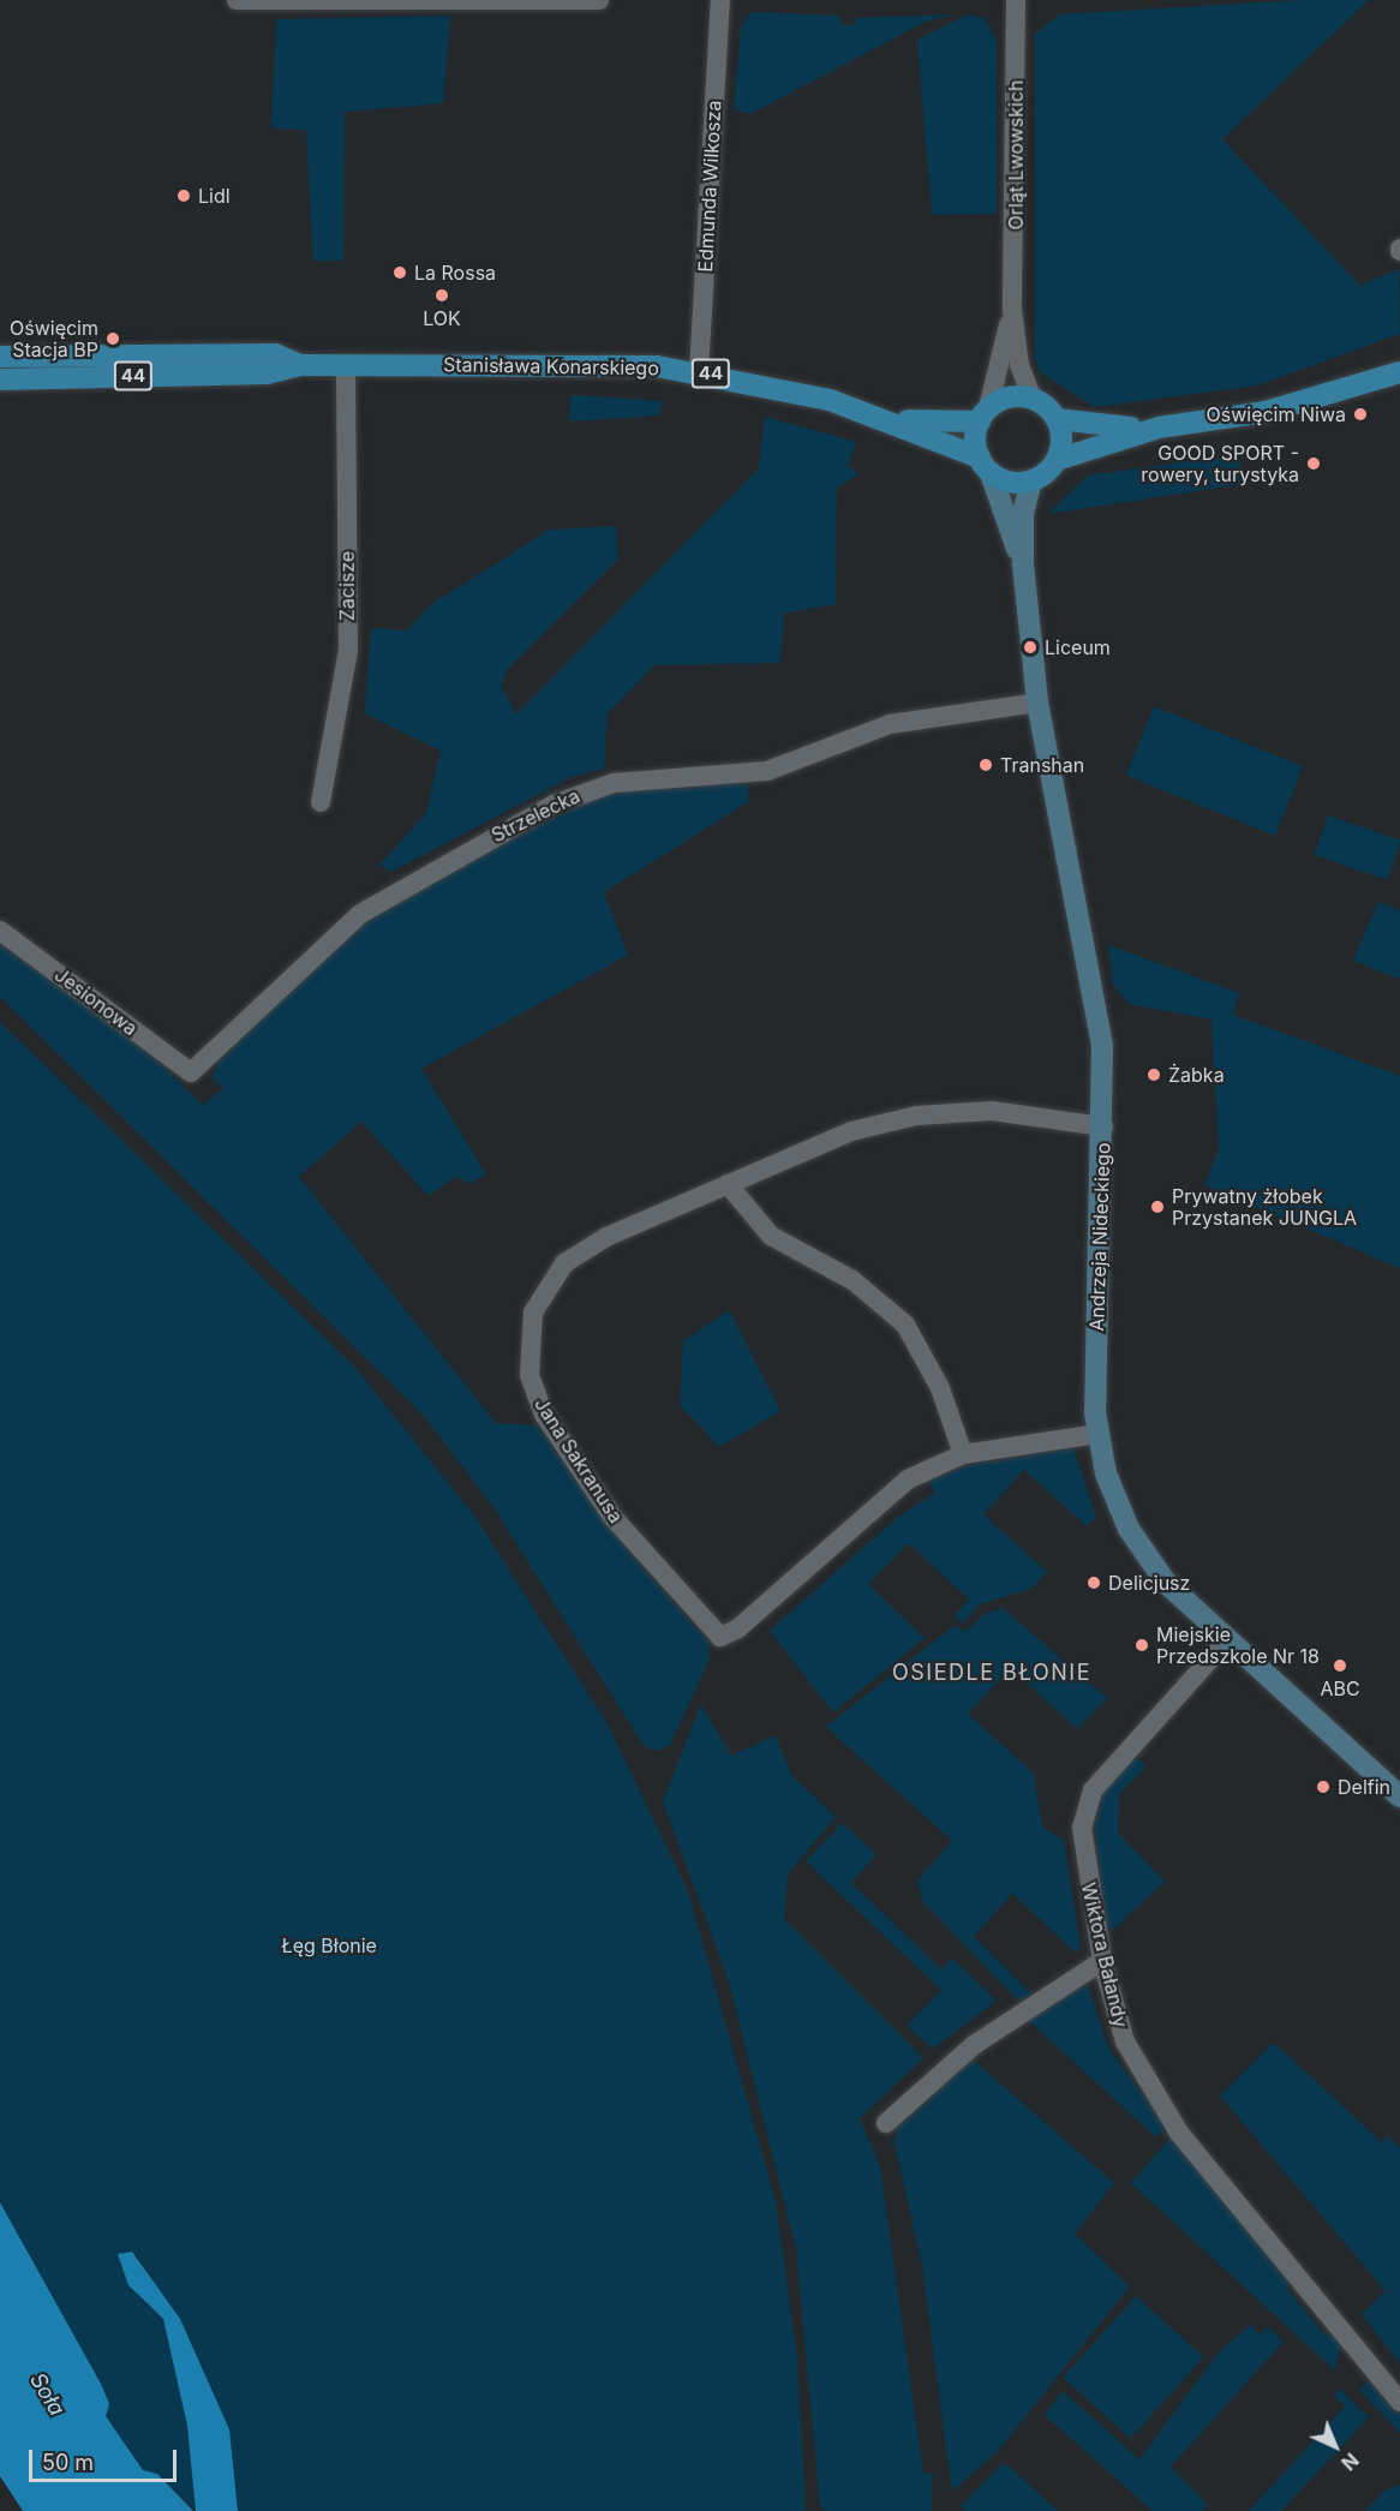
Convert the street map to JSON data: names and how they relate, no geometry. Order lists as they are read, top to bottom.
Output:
{
  "streets": {
    "main road": ["Stanisława Konarskiego", "44"],
    "street": [
      "Orląt Lwowskich",
      "Edmunda Wilkosza",
      "Zacisze",
      "Strzelecka",
      "Jesionowa",
      "Andrzeja Nideckiego",
      "Jana Sakranusa",
      "Wiktora Bałandy"
    ]
  },
  "crossings": [
    ["Orląt Lwowskich", "Stanisława Konarskiego"],
    ["Orląt Lwowskich", "Andrzeja Nideckiego"],
    ["Edmunda Wilkosza", "Stanisława Konarskiego"],
    ["Stanisława Konarskiego", "Zacisze"],
    ["Stanisława Konarskiego", "Andrzeja Nideckiego"],
    ["Strzelecka", "Jesionowa"],
    ["Strzelecka", "Andrzeja Nideckiego"],
    ["Andrzeja Nideckiego", "Jana Sakranusa"],
    ["Andrzeja Nideckiego", "Wiktora Bałandy"]
  ],
  "districts": ["OSIEDLE BŁONIE"],
  "water": ["Soła"],
  "parks": ["Łęg Błonie"],
  "places": [
    "Lidl",
    "La Rossa",
    "LOK",
    "Oświęcim Stacja BP",
    "Oświęcim Niwa",
    "GOOD SPORT - rowery, turystyka",
    "Liceum",
    "Transhan",
    "Żabka",
    "Prywatny żłobek Przystanek JUNGLA",
    "Delicjusz",
    "Miejskie Przedszkole Nr 18",
    "ABC",
    "Delfin"
  ],
  "scale_bar": "50 m",
  "north": "bottom right"
}
